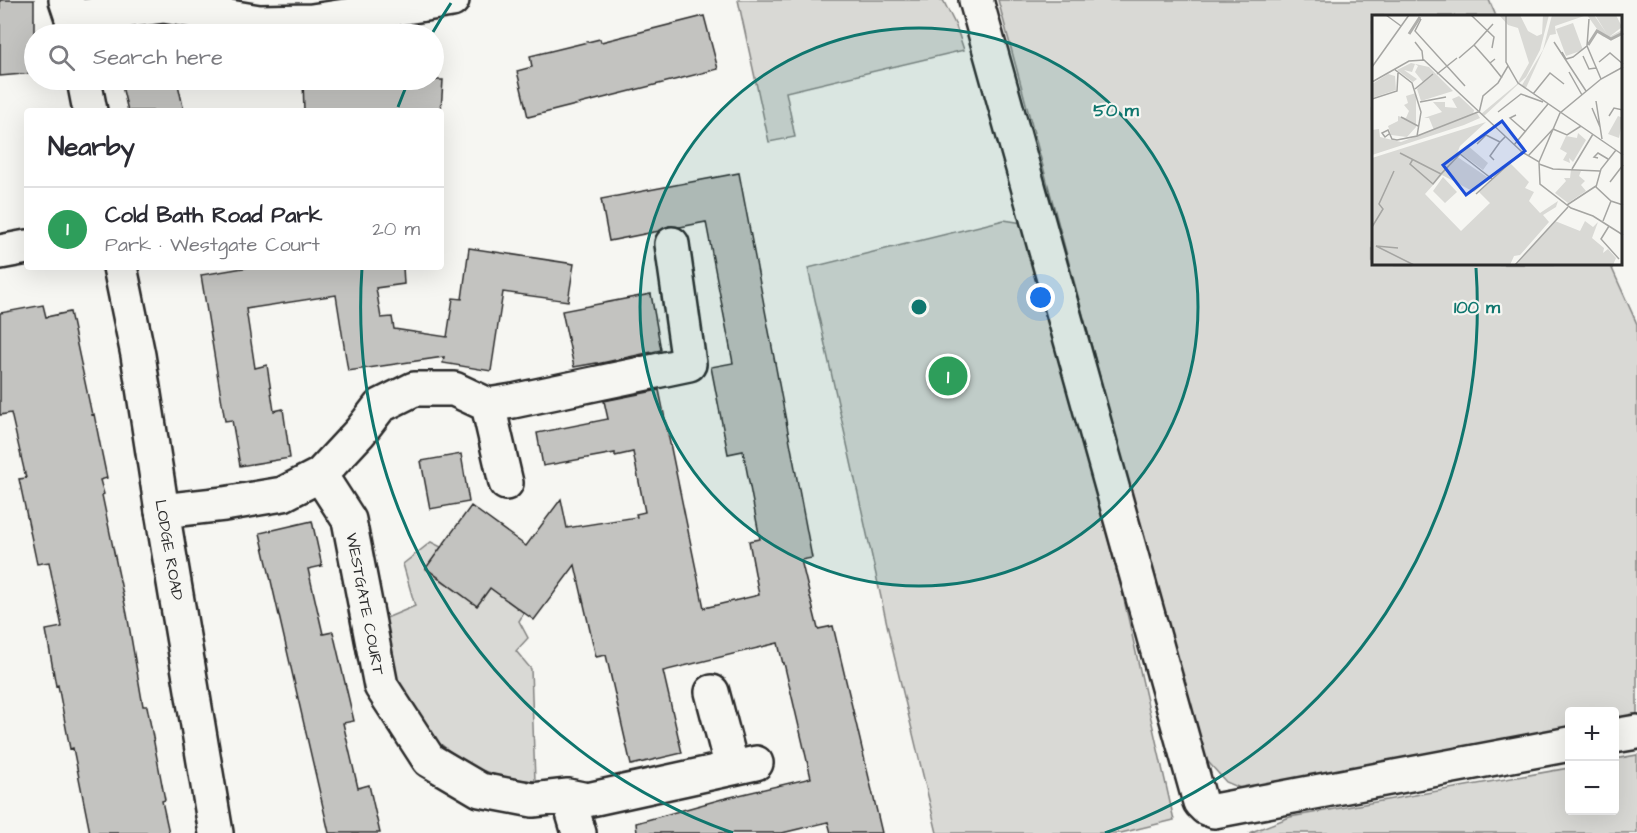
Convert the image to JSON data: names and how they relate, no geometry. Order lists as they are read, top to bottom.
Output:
{
  "streets": {
    "street": ["LODGE ROAD", "WESTGATE COURT"]
  },
  "page": {
    "search": "Search here",
    "heading": "Nearby",
    "list": [
      {
        "mark": "1",
        "name": "Cold Bath Road Park",
        "note": "Park · Westgate Court",
        "value": "20 m"
      }
    ],
    "pins": "1",
    "map_buttons": ["+", "−"]
  },
  "rings": ["50 m", "100 m"]
}
